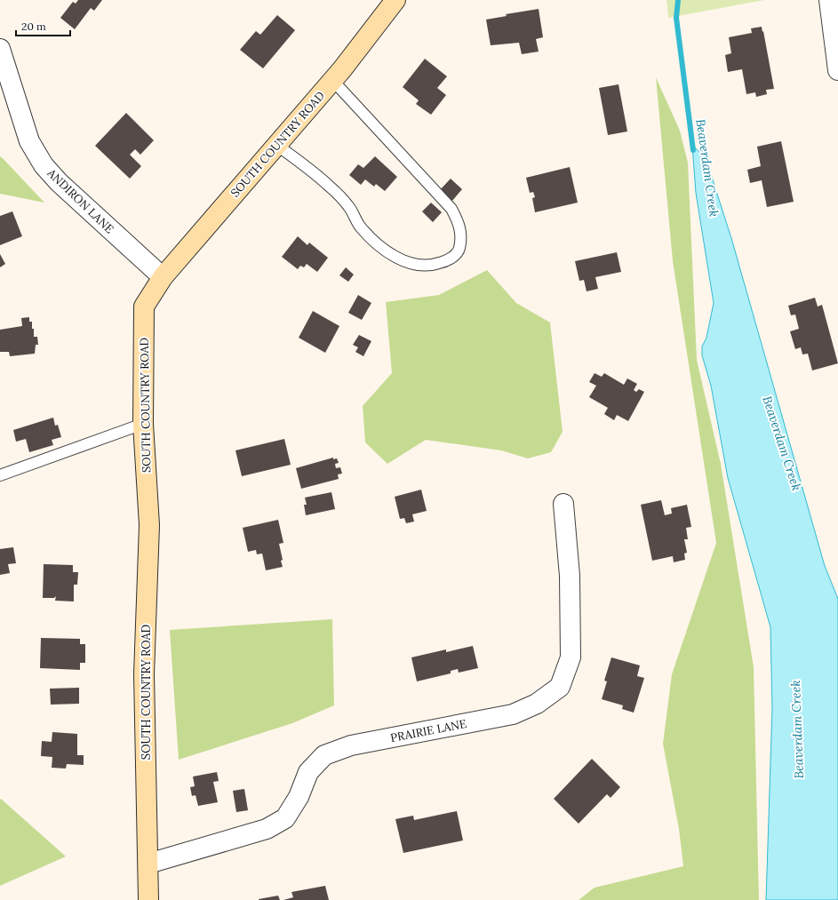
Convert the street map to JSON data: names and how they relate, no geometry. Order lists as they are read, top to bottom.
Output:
{
  "streets": {
    "main road": ["SOUTH COUNTRY ROAD"],
    "street": ["ANDIRON LANE", "PRAIRIE LANE"]
  },
  "crossings": [
    ["SOUTH COUNTRY ROAD", "ANDIRON LANE"],
    ["SOUTH COUNTRY ROAD", "PRAIRIE LANE"]
  ],
  "water": ["Beaverdam Creek"],
  "scale_bar": "20 m"
}
